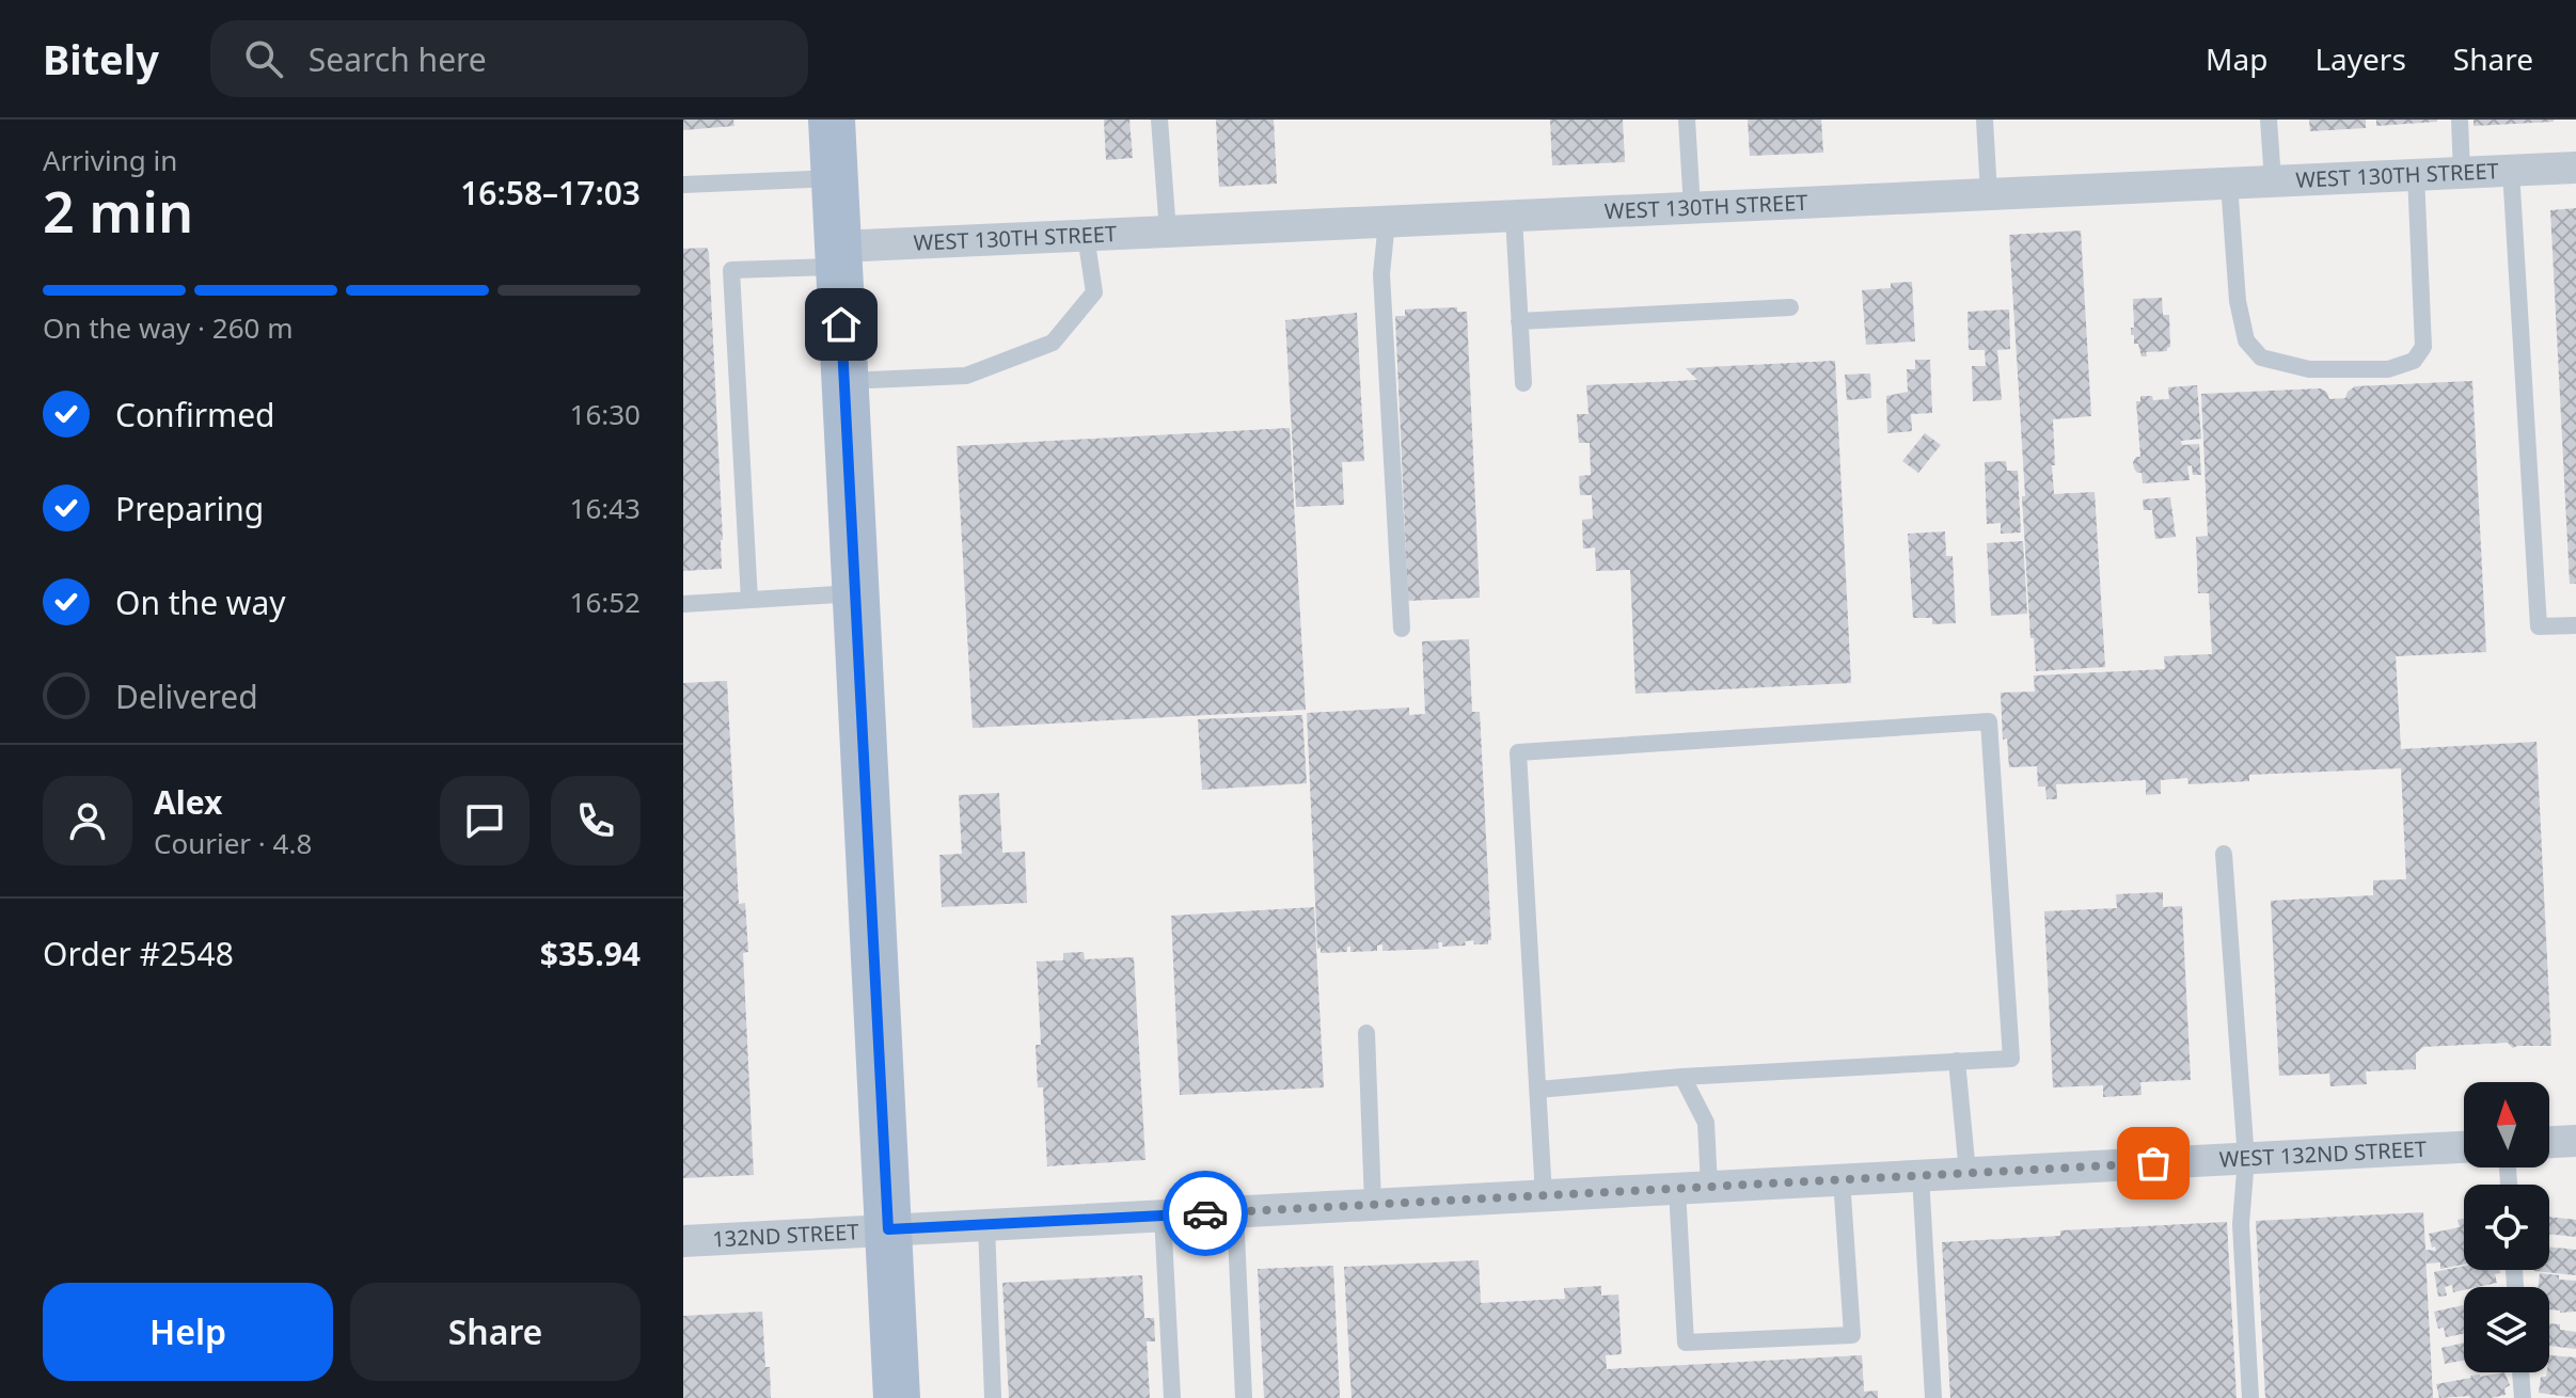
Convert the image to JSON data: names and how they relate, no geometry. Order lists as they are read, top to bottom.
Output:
{
  "streets": {
    "street": ["WEST 130TH STREET", "WEST 132ND STREET", "132ND STREET"]
  },
  "crossings": [
    ["WEST 132ND STREET", "132ND STREET"]
  ],
  "north": "top",
  "page": {
    "header": "Bitely",
    "search": "Search here",
    "nav": ["Map", "Layers", "Share"],
    "heading": ["2 min", "Arriving in", "16:58–17:03"],
    "panel": [
      "Alex",
      "Courier · 4.8",
      "Order #2548",
      "$35.94"
    ],
    "bar": "On the way · 260 m",
    "list": [
      ["Confirmed", "16:30"],
      ["Preparing", "16:43"],
      ["On the way", "16:52"],
      "Delivered"
    ],
    "buttons": ["Help", "Share"]
  }
}
